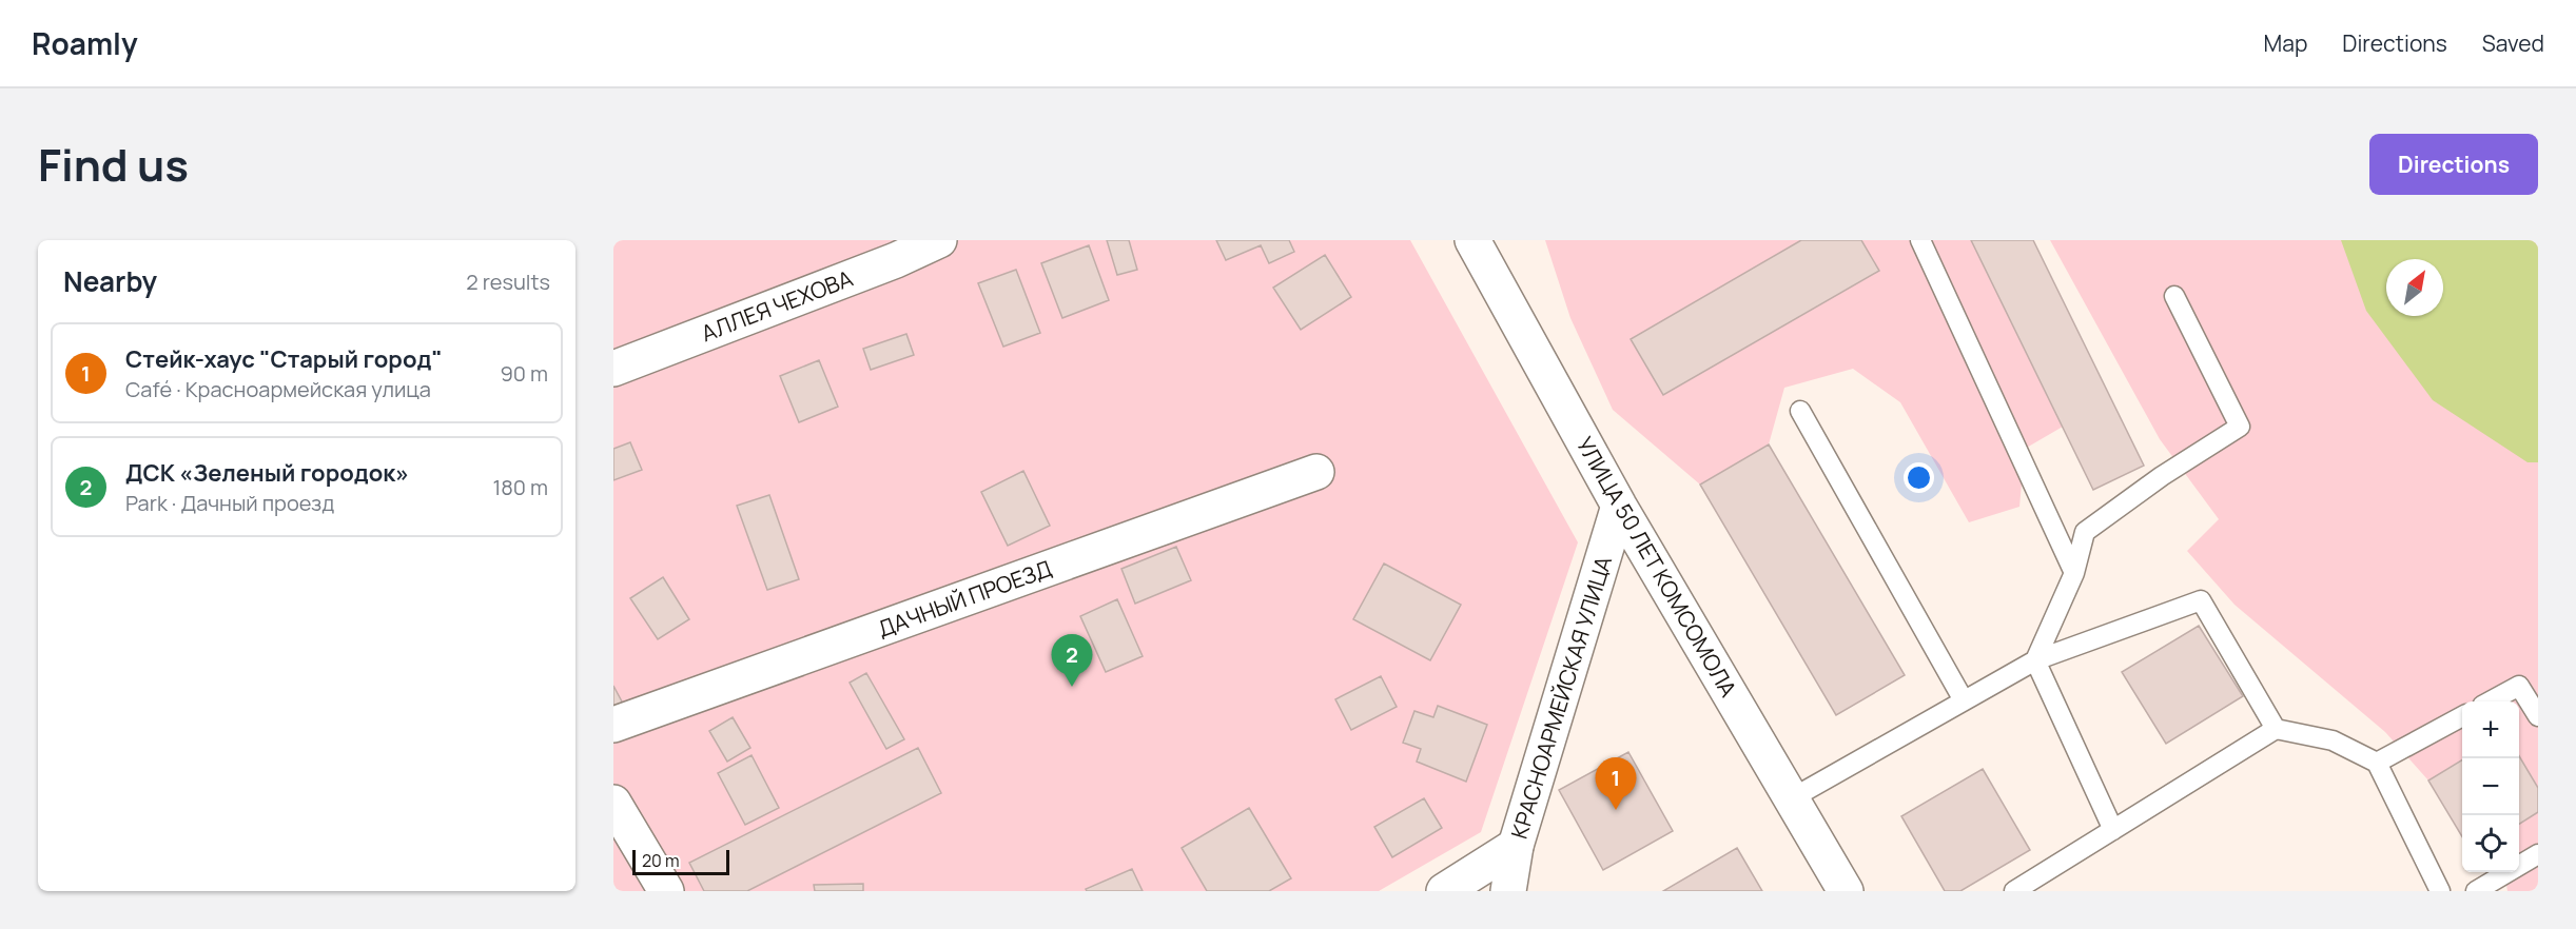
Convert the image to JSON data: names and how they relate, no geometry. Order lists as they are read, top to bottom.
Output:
{
  "streets": {
    "street": [
      "АЛЛЕЯ ЧЕХОВА",
      "УЛИЦА 50 ЛЕТ КОМСОМОЛА",
      "ДАЧНЫЙ ПРОЕЗД",
      "КРАСНОАРМЕЙСКАЯ УЛИЦА"
    ]
  },
  "crossings": [
    ["УЛИЦА 50 ЛЕТ КОМСОМОЛА", "КРАСНОАРМЕЙСКАЯ УЛИЦА"]
  ],
  "scale_bar": "20 m",
  "north": "top right",
  "page": {
    "header": "Roamly",
    "nav": ["Map", "Directions", "Saved"],
    "title": "Find us",
    "buttons": "Directions",
    "heading": ["Nearby", "2 results"],
    "list": [
      {
        "mark": "1",
        "name": "Стейк-хаус \"Старый город\"",
        "note": "Café · Красноармейская улица",
        "value": "90 m"
      },
      {
        "mark": "2",
        "name": "ДСК «Зеленый городок»",
        "note": "Park · Дачный проезд",
        "value": "180 m"
      }
    ],
    "pins": ["2", "1"],
    "map_buttons": ["+", "−"],
    "scale": "20 m"
  }
}
